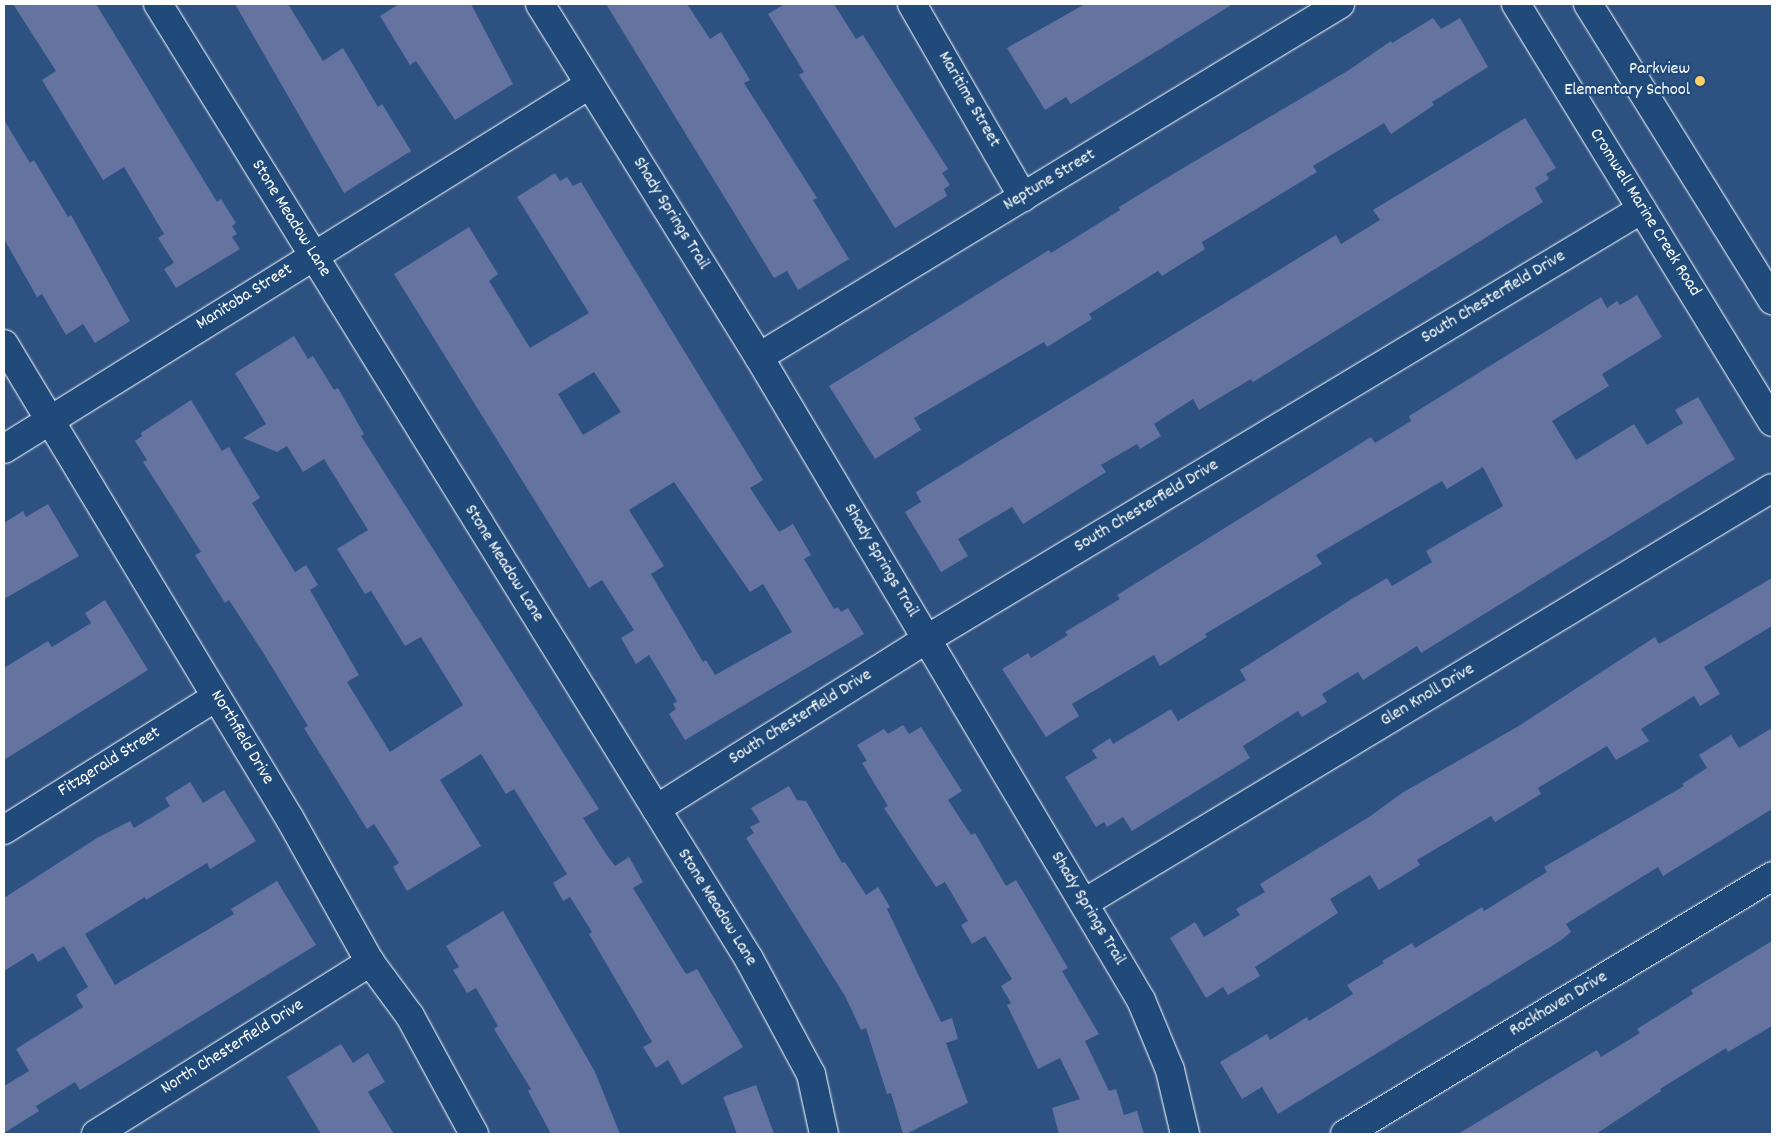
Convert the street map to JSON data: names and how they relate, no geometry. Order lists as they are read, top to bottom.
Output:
{
  "streets": {
    "street": [
      "Maritime Street",
      "Neptune Street",
      "Cromwell Marine Creek Road",
      "Shady Springs Trail",
      "Stone Meadow Lane",
      "Manitoba Street",
      "South Chesterfield Drive",
      "Glen Knoll Drive",
      "Northfield Drive",
      "Fitzgerald Street",
      "Rockhaven Drive",
      "North Chesterfield Drive"
    ]
  },
  "crossings": [
    ["Maritime Street", "Neptune Street"],
    ["Neptune Street", "Shady Springs Trail"],
    ["Cromwell Marine Creek Road", "South Chesterfield Drive"],
    ["Shady Springs Trail", "Manitoba Street"],
    ["Shady Springs Trail", "South Chesterfield Drive"],
    ["Shady Springs Trail", "Glen Knoll Drive"],
    ["Stone Meadow Lane", "Manitoba Street"],
    ["Stone Meadow Lane", "South Chesterfield Drive"],
    ["Manitoba Street", "Northfield Drive"],
    ["Northfield Drive", "Fitzgerald Street"],
    ["Northfield Drive", "North Chesterfield Drive"]
  ],
  "places": ["Parkview Elementary School"]
}
